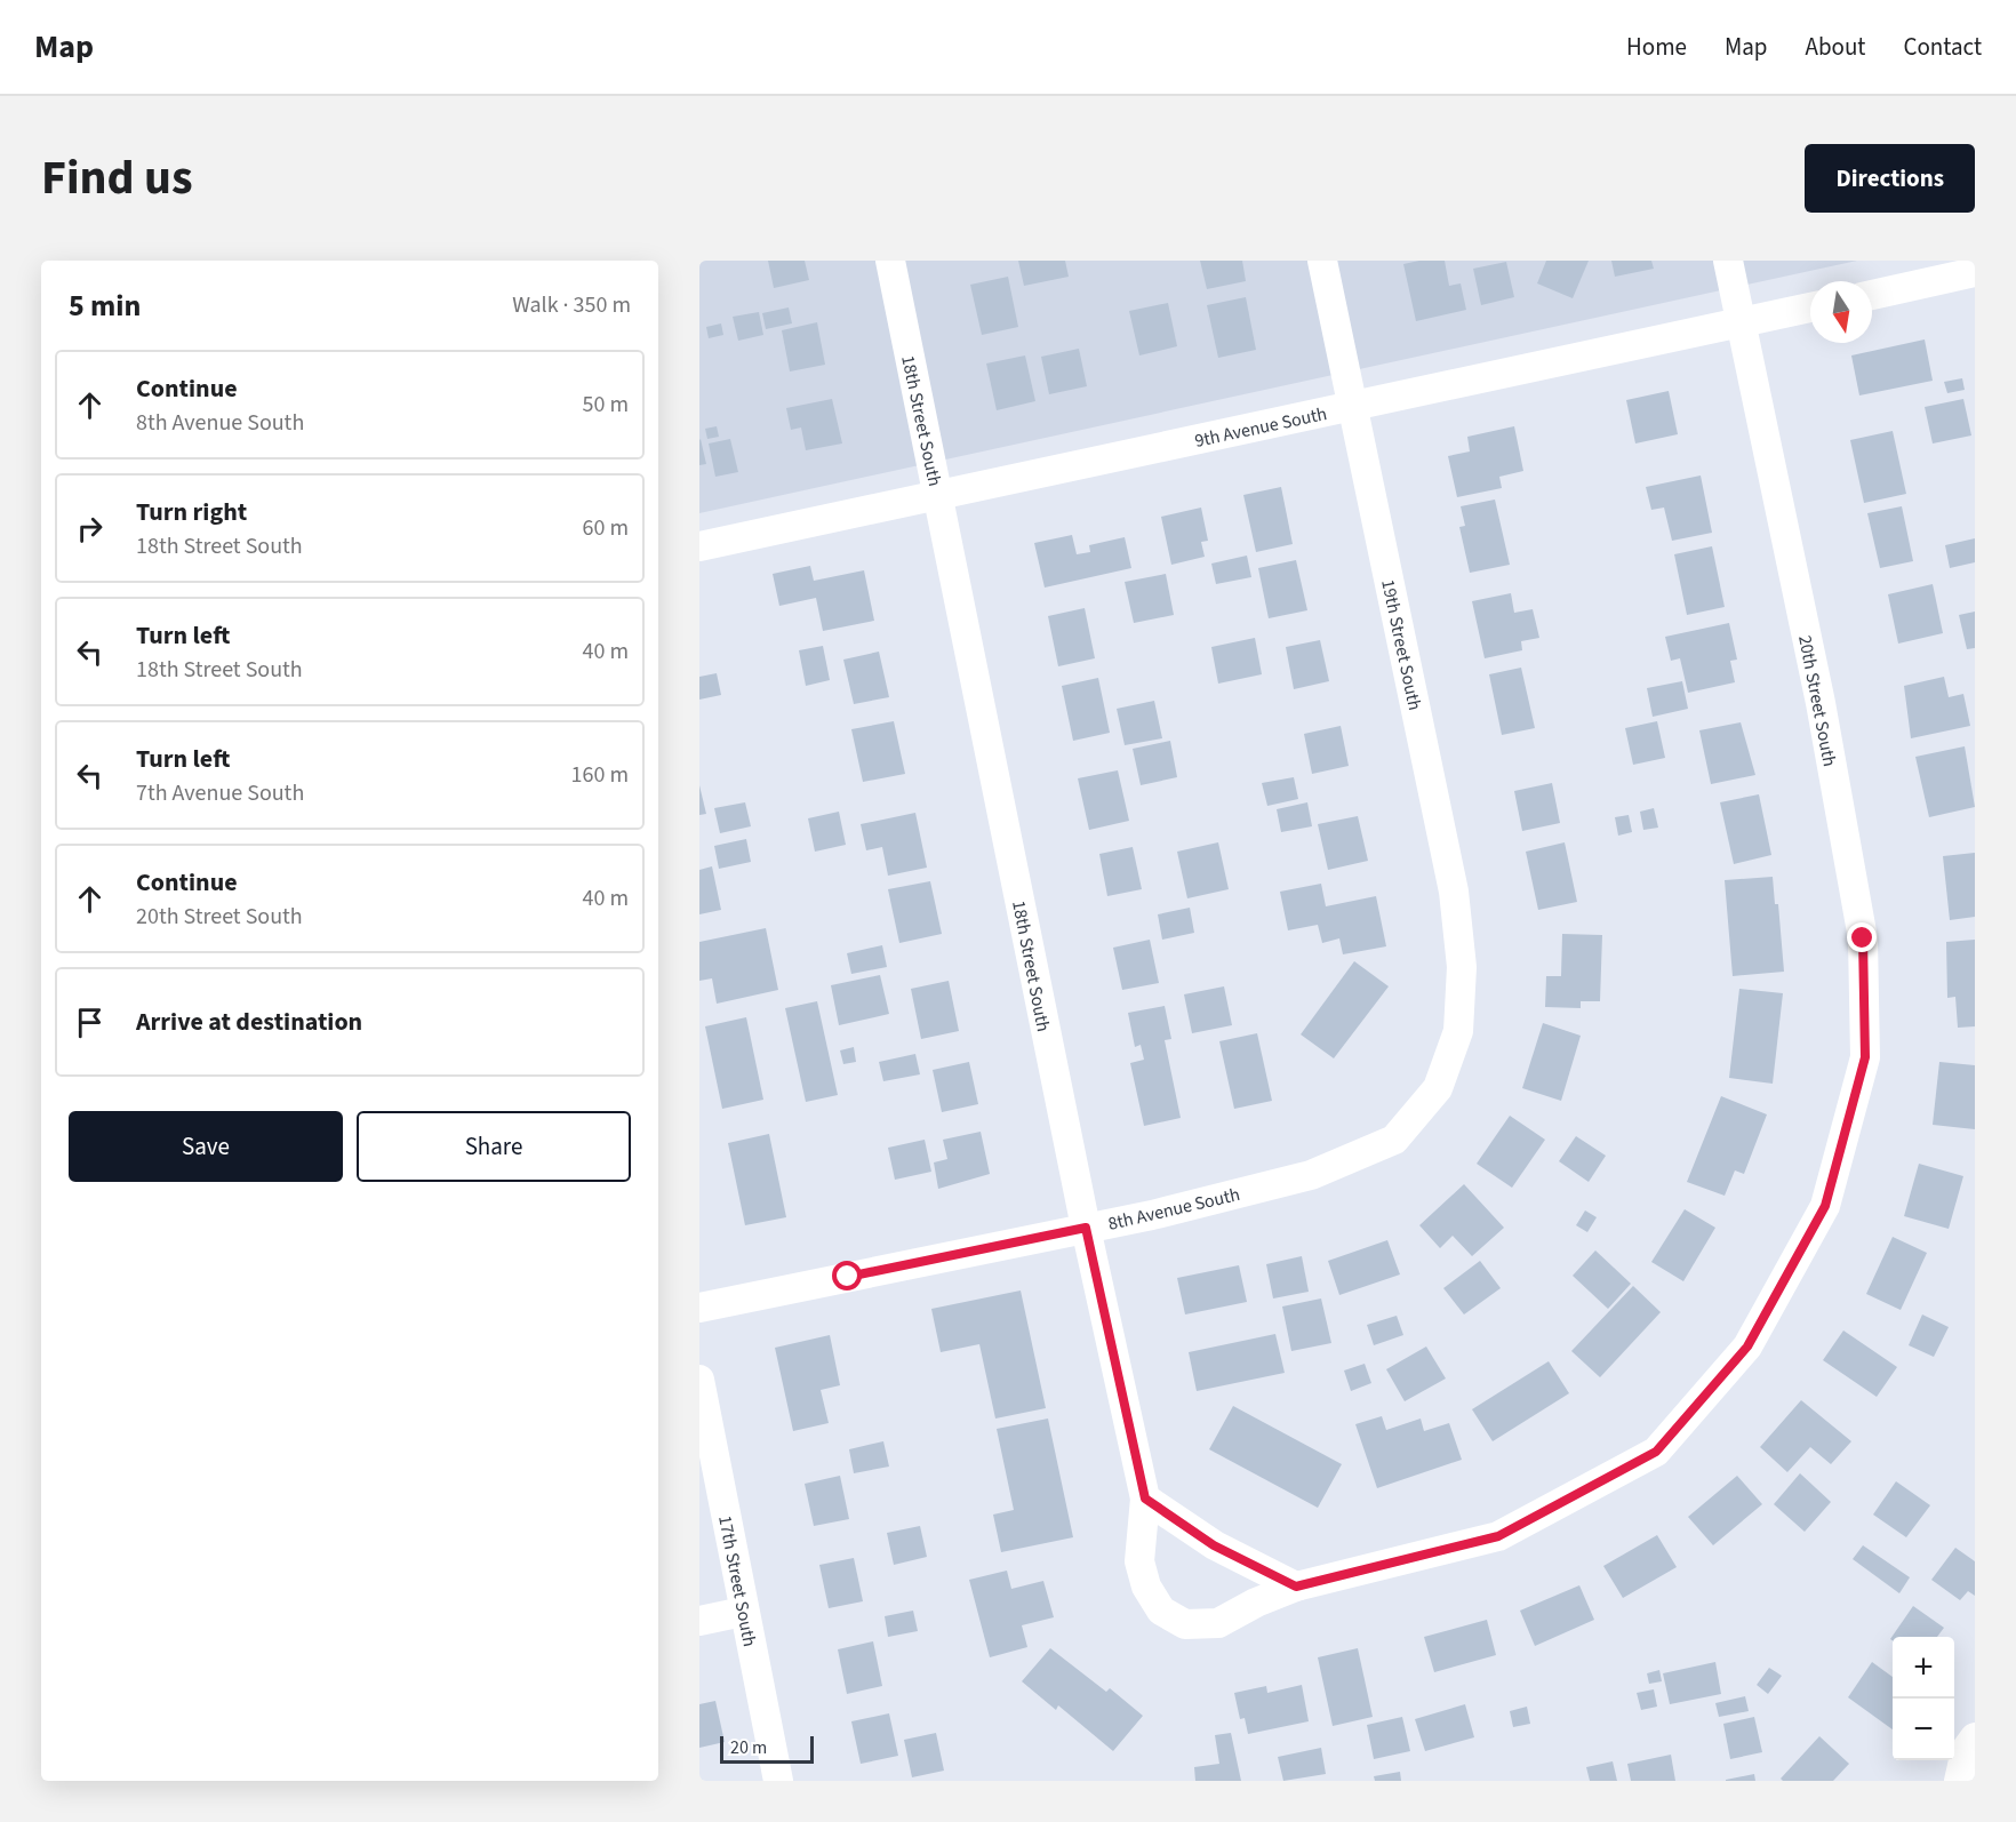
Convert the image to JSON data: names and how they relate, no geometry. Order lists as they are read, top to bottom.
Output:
{
  "streets": {
    "street": [
      "18th Street South",
      "9th Avenue South",
      "19th Street South",
      "20th Street South",
      "8th Avenue South",
      "17th Street South"
    ]
  },
  "crossings": [
    ["18th Street South", "9th Avenue South"],
    ["18th Street South", "20th Street South"],
    ["18th Street South", "8th Avenue South"],
    ["9th Avenue South", "19th Street South"],
    ["9th Avenue South", "20th Street South"],
    ["19th Street South", "8th Avenue South"]
  ],
  "scale_bar": "20 m",
  "north": "bottom",
  "page": {
    "header": "Map",
    "nav": [
      "Home",
      "Map",
      "About",
      "Contact"
    ],
    "title": "Find us",
    "buttons": [
      "Directions",
      ["Save", "Share"]
    ],
    "heading": ["5 min", "Walk · 350 m"],
    "list": [
      ["Continue", "8th Avenue South", "50 m"],
      ["Turn right", "18th Street South", "60 m"],
      ["Turn left", "18th Street South", "40 m"],
      ["Turn left", "7th Avenue South", "160 m"],
      ["Continue", "20th Street South", "40 m"],
      "Arrive at destination"
    ],
    "map_buttons": ["+", "−"],
    "scale": "20 m"
  }
}
